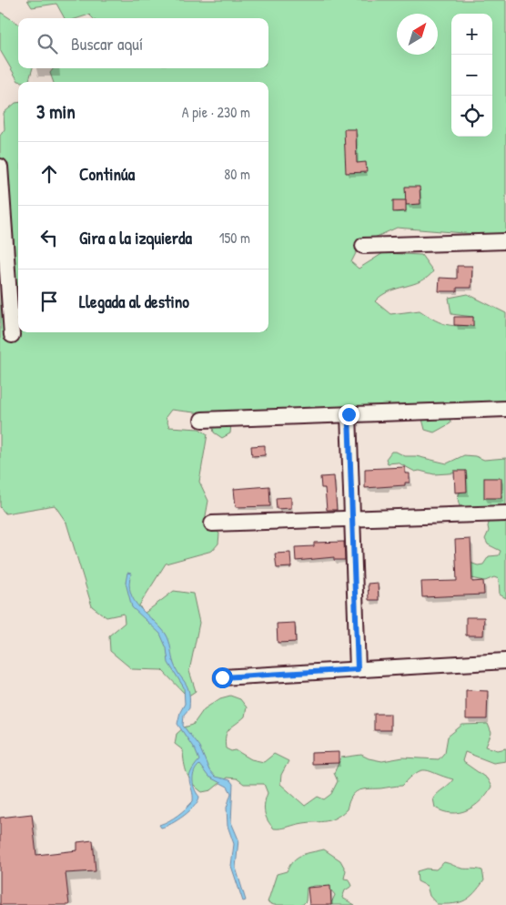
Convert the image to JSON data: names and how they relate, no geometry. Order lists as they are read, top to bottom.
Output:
{
  "north": "top right",
  "page": {
    "map_buttons": ["+", "−"],
    "search": "Buscar aquí",
    "heading": ["3 min", "A pie · 230 m"],
    "list": [
      ["Continúa", "80 m"],
      ["Gira a la izquierda", "150 m"],
      "Llegada al destino"
    ]
  }
}
